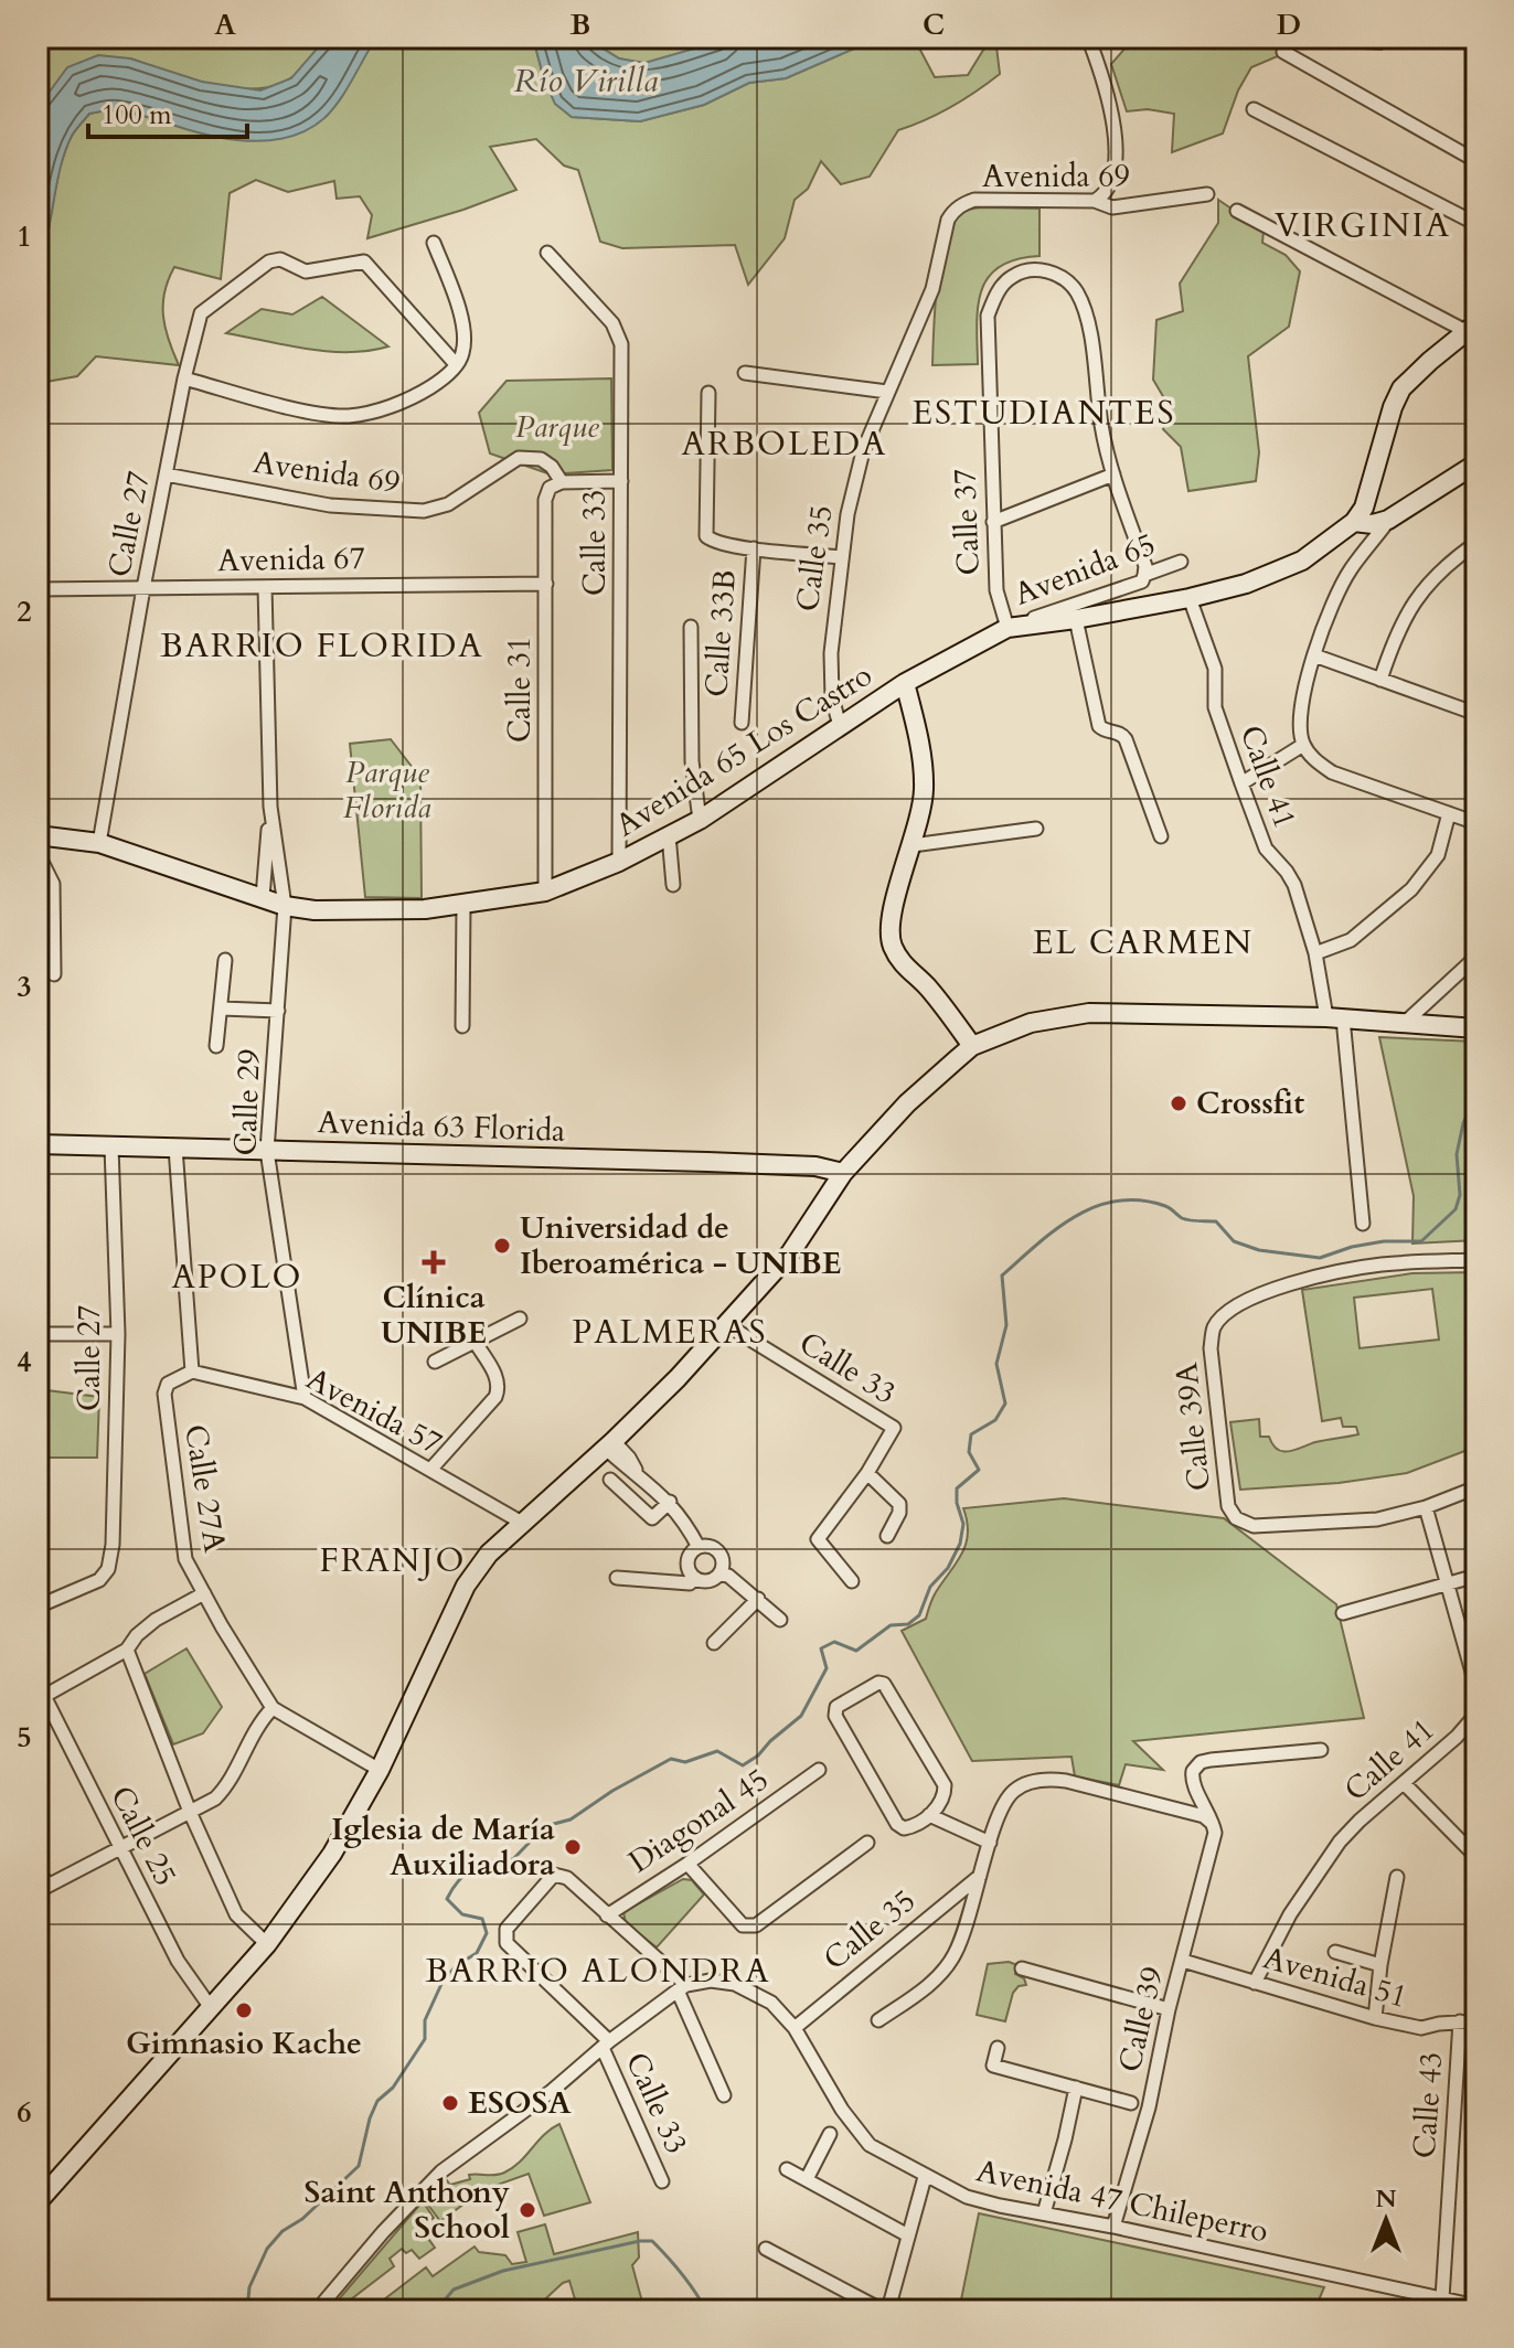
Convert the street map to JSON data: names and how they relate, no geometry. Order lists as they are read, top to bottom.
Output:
{
  "streets": {
    "main road": ["Avenida 65 Los Castro", "Avenida 63 Florida"],
    "street": [
      "Avenida 69",
      "Calle 37",
      "Calle 27",
      "Calle 33",
      "Calle 35",
      "Avenida 67",
      "Avenida 65",
      "Calle 33B",
      "Calle 31",
      "Calle 41",
      "Calle 29",
      "Avenida 57",
      "Calle 39A",
      "Calle 27A",
      "Diagonal 45",
      "Calle 25",
      "Avenida 51",
      "Calle 39",
      "Calle 43",
      "Avenida 47 Chileperro"
    ]
  },
  "crossings": [
    ["Avenida 69", "Calle 27"],
    ["Avenida 69", "Calle 35"],
    ["Avenida 69", "Calle 31"],
    ["Calle 37", "Avenida 65"],
    ["Calle 37", "Avenida 65 Los Castro"],
    ["Calle 27", "Avenida 67"],
    ["Calle 27", "Avenida 65 Los Castro"],
    ["Calle 27", "Avenida 63 Florida"],
    ["Calle 33", "Avenida 65 Los Castro"],
    ["Calle 33", "Diagonal 45"],
    ["Calle 35", "Avenida 65 Los Castro"],
    ["Calle 35", "Avenida 47 Chileperro"],
    ["Avenida 67", "Calle 31"],
    ["Avenida 67", "Calle 29"],
    ["Avenida 65", "Avenida 65 Los Castro"],
    ["Calle 31", "Avenida 65 Los Castro"],
    ["Avenida 65 Los Castro", "Calle 29"],
    ["Calle 41", "Calle 39A"],
    ["Calle 41", "Avenida 51"],
    ["Calle 29", "Avenida 63 Florida"],
    ["Calle 29", "Avenida 57"],
    ["Avenida 57", "Calle 27A"],
    ["Avenida 51", "Calle 39"],
    ["Avenida 51", "Calle 43"],
    ["Calle 39", "Avenida 47 Chileperro"],
    ["Calle 43", "Avenida 47 Chileperro"]
  ],
  "districts": [
    "VIRGINIA",
    "ESTUDIANTES",
    "ARBOLEDA",
    "BARRIO FLORIDA",
    "EL CARMEN",
    "APOLO",
    "PALMERAS",
    "FRANJO",
    "BARRIO ALONDRA"
  ],
  "water": ["Río Virilla"],
  "parks": ["Parque", "Parque Florida"],
  "places": {
    "other": [
      "Crossfit",
      "Universidad de Iberoamérica - UNIBE",
      "Iglesia de María Auxiliadora",
      "Gimnasio Kache",
      "ESOSA",
      "Saint Anthony School"
    ],
    "health": ["Clínica UNIBE"]
  },
  "scale_bar": "100 m",
  "north": "top",
  "grid": {
    "columns": [
      "A",
      "B",
      "C",
      "D"
    ],
    "rows": [
      "1",
      "2",
      "3",
      "4",
      "5",
      "6"
    ]
  }
}
